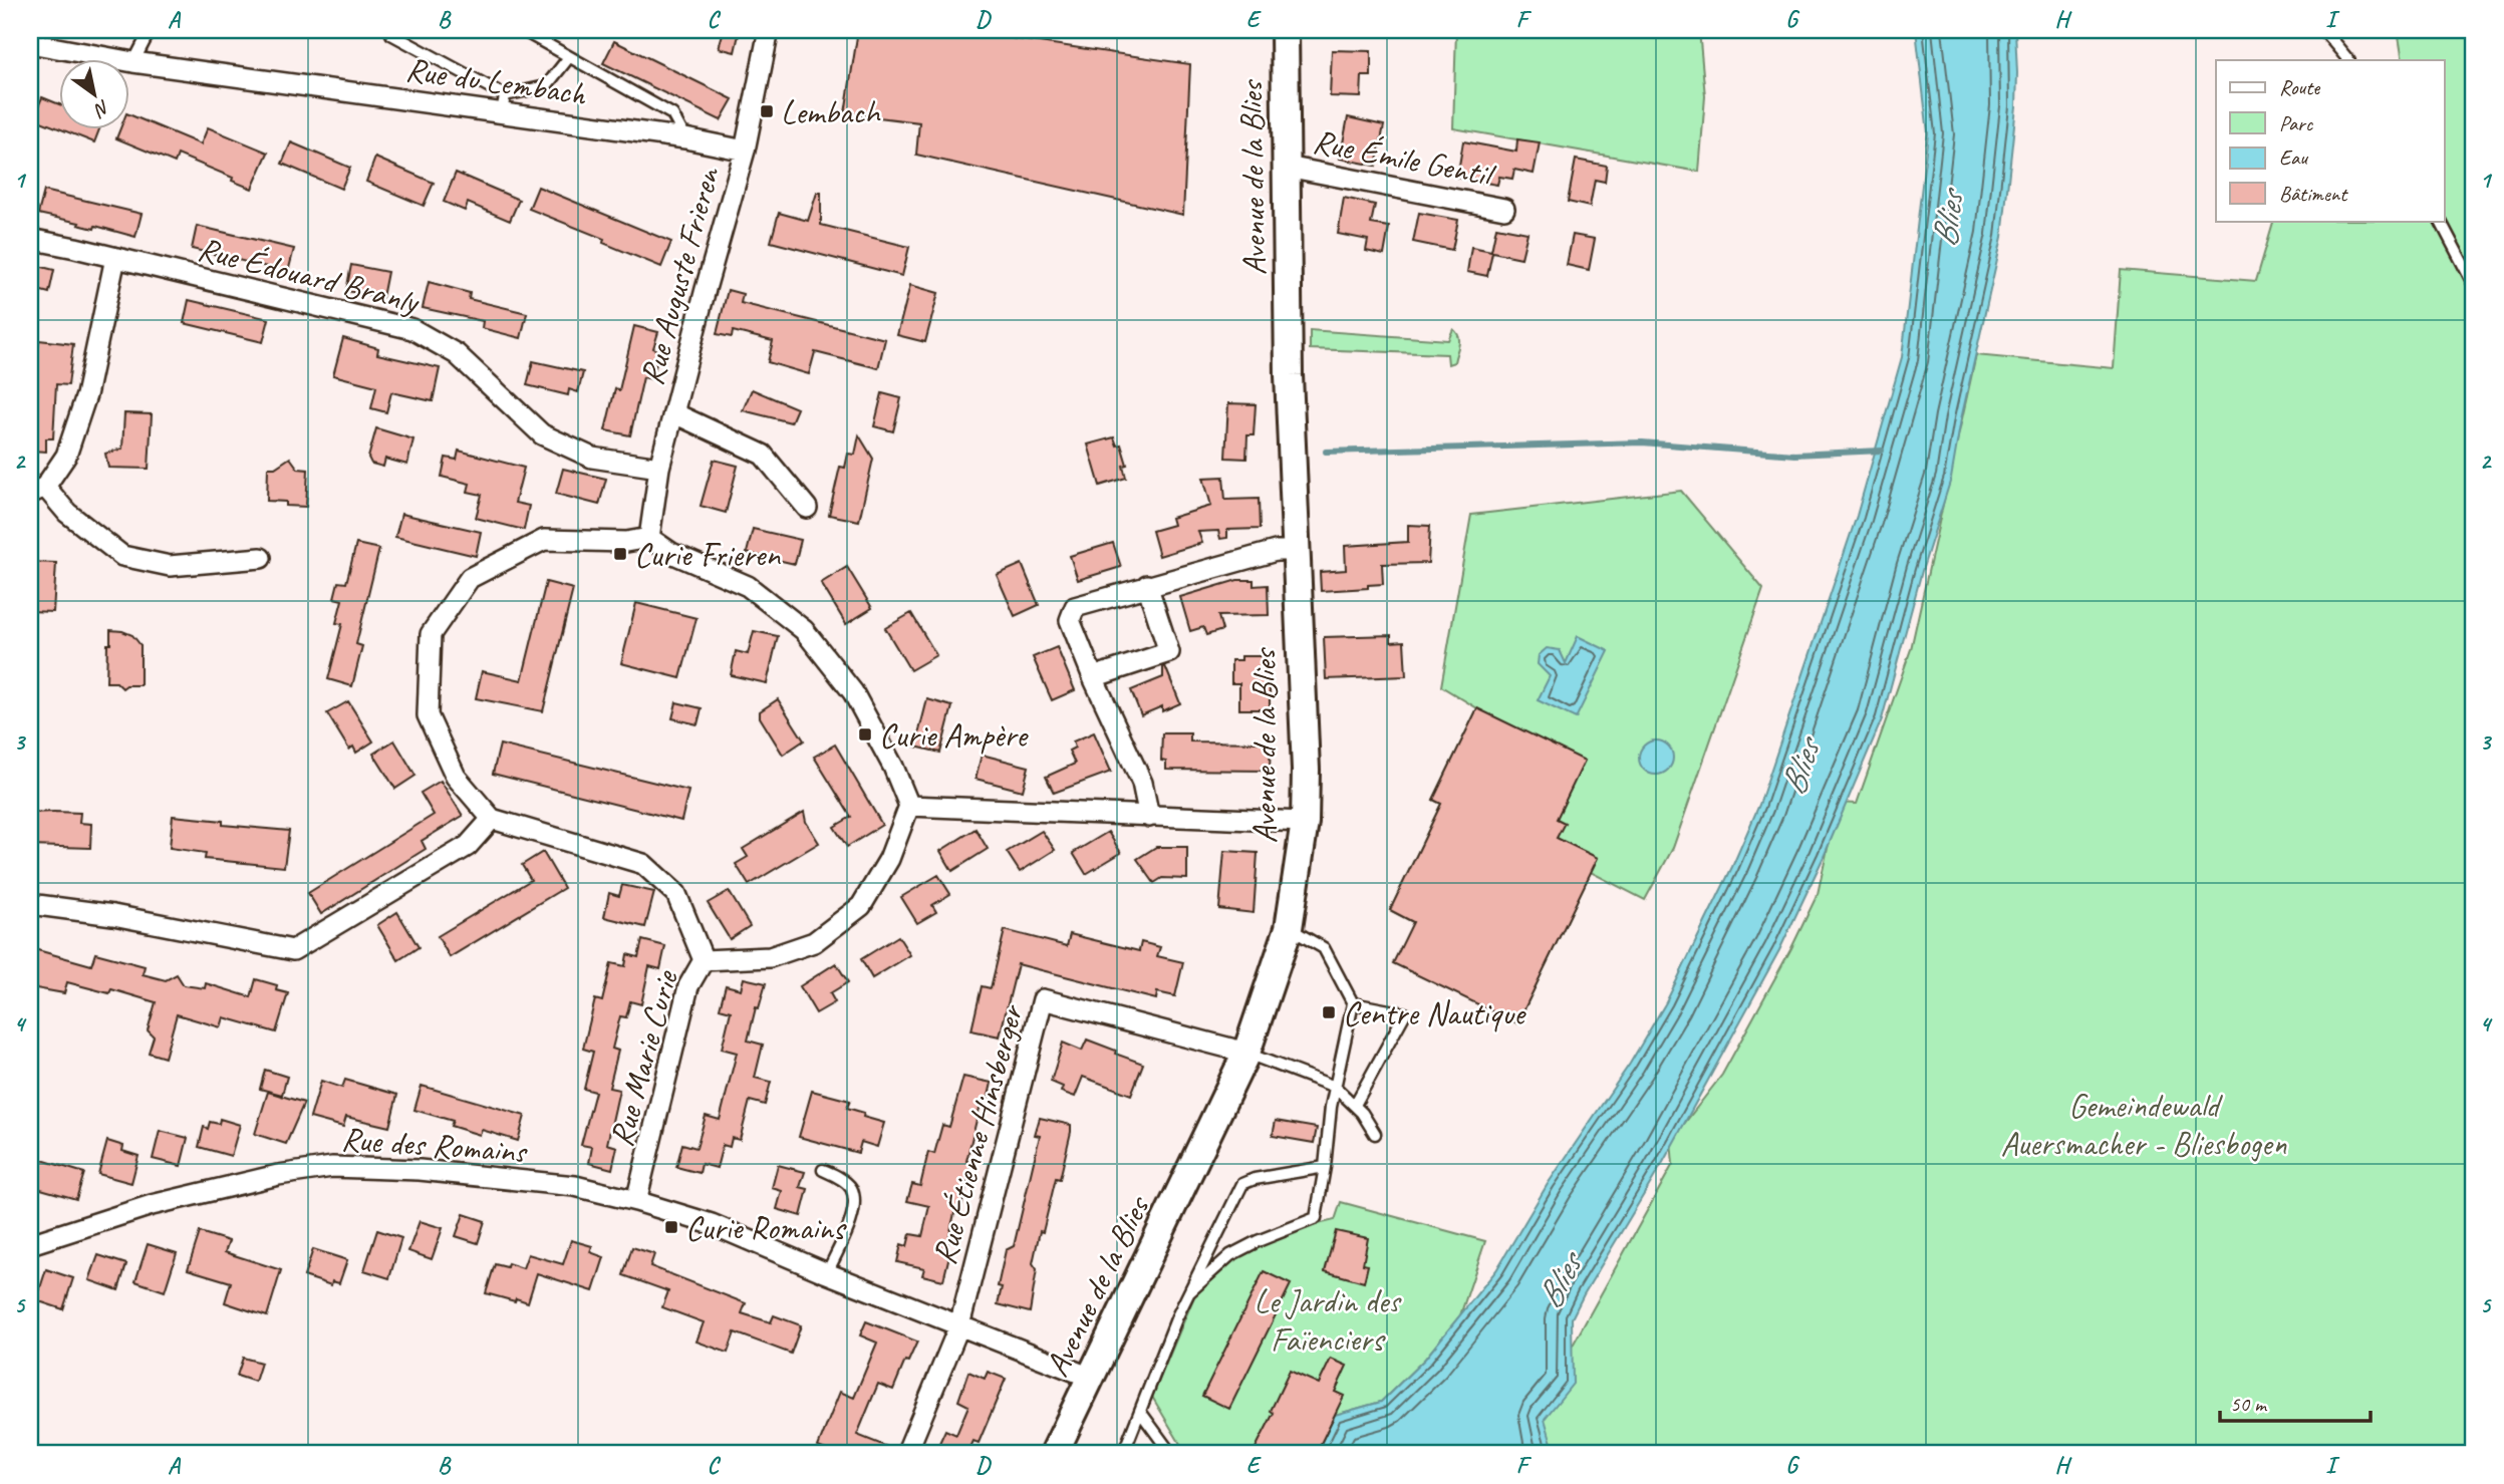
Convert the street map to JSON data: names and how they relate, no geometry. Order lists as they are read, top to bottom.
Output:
{
  "streets": {
    "main road": ["Avenue de la Blies"],
    "street": [
      "Rue du Lembach",
      "Rue Émile Gentil",
      "Rue Édouard Branly",
      "Rue Auguste Frieren",
      "Rue Marie Curie",
      "Rue Étienne Hinsberger",
      "Rue des Romains"
    ]
  },
  "crossings": [
    ["Rue du Lembach", "Rue Auguste Frieren"],
    ["Rue Émile Gentil", "Avenue de la Blies"],
    ["Avenue de la Blies", "Rue Étienne Hinsberger"],
    ["Avenue de la Blies", "Rue des Romains"],
    ["Rue Édouard Branly", "Rue Auguste Frieren"],
    ["Rue Marie Curie", "Rue des Romains"],
    ["Rue Étienne Hinsberger", "Rue des Romains"]
  ],
  "water": ["Blies"],
  "parks": ["Gemeindewald Auersmacher - Bliesbogen", "Le Jardin des Faïenciers"],
  "places": {
    "transit": [
      "Lembach",
      "Curie Frieren",
      "Curie Ampère",
      "Centre Nautique",
      "Curie Romains"
    ]
  },
  "legend": [
    "Route",
    "Parc",
    "Eau",
    "Bâtiment"
  ],
  "scale_bar": "50 m",
  "north": "bottom right",
  "grid": {
    "columns": [
      "A",
      "B",
      "C",
      "D",
      "E",
      "F",
      "G",
      "H",
      "I"
    ],
    "rows": [
      "1",
      "2",
      "3",
      "4",
      "5"
    ]
  }
}
